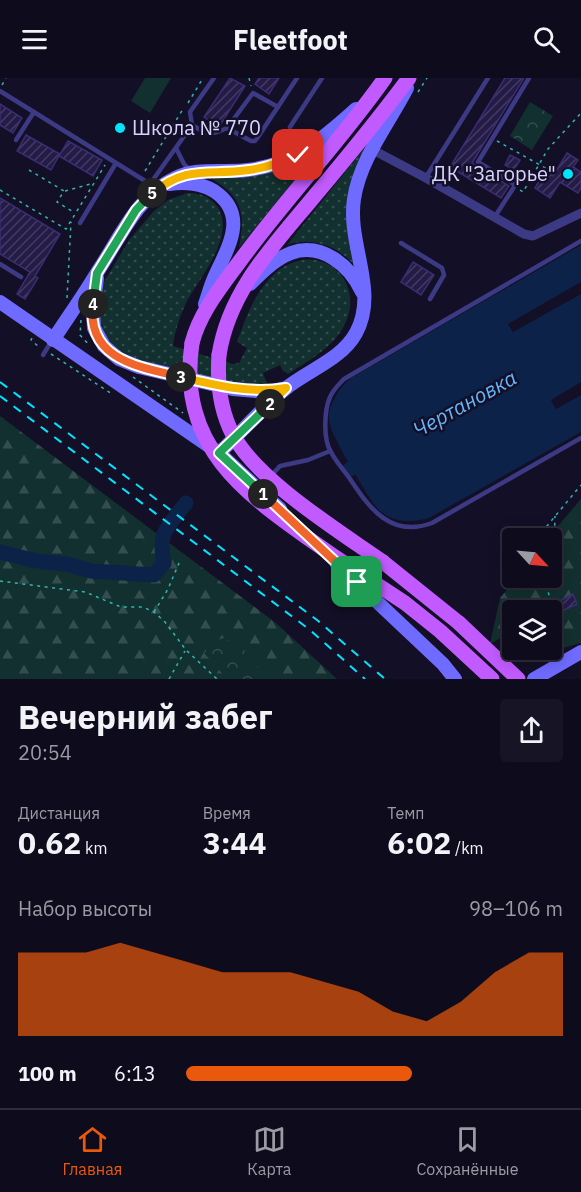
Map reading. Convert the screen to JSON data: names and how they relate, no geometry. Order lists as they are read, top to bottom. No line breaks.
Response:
{"water":["Чертановка"],"places":["Школа № 770","ДК \"Загорье\""],"north":"bottom right","page":{"header":"Fleetfoot","pins":["5","4","3","2","1"],"heading":["Вечерний забег","20:54"],"stats":[["Дистанция","0.62 km"],["Время","3:44"],["Темп","6:02 /km"]],"chart":["Набор высоты","98–106 m"],"list":[{"name":"100 m","note":"6:13"}],"tabs":["Главная","Карта","Сохранённые"]}}
